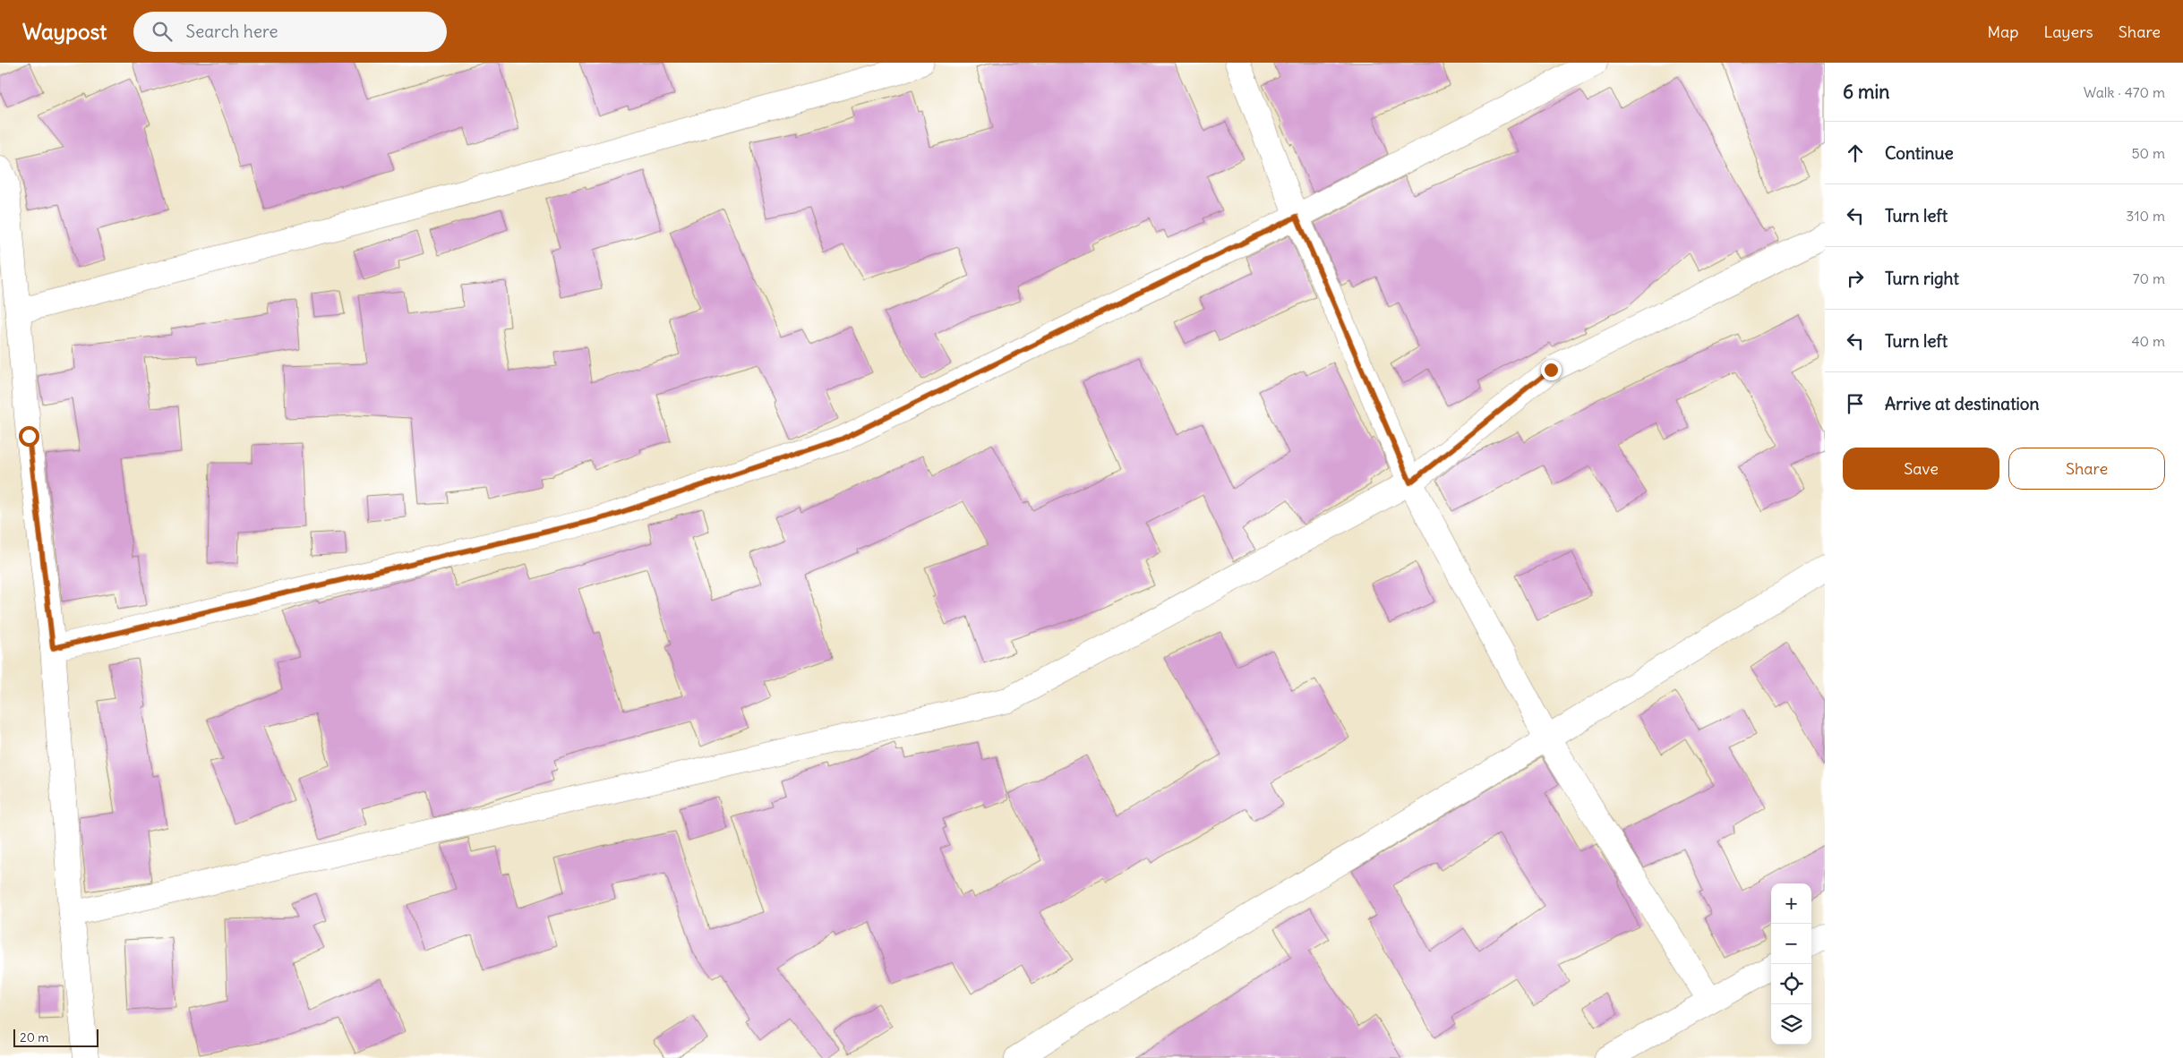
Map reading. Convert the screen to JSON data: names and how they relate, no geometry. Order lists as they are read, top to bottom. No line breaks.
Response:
{"scale_bar":"20 m","page":{"header":"Waypost","search":"Search here","nav":["Map","Layers","Share"],"heading":["6 min","Walk · 470 m"],"list":[["Continue","50 m"],["Turn left","310 m"],["Turn right","70 m"],["Turn left","40 m"],"Arrive at destination"],"buttons":["Save","Share"],"map_buttons":["+","−"],"scale":"20 m"}}
